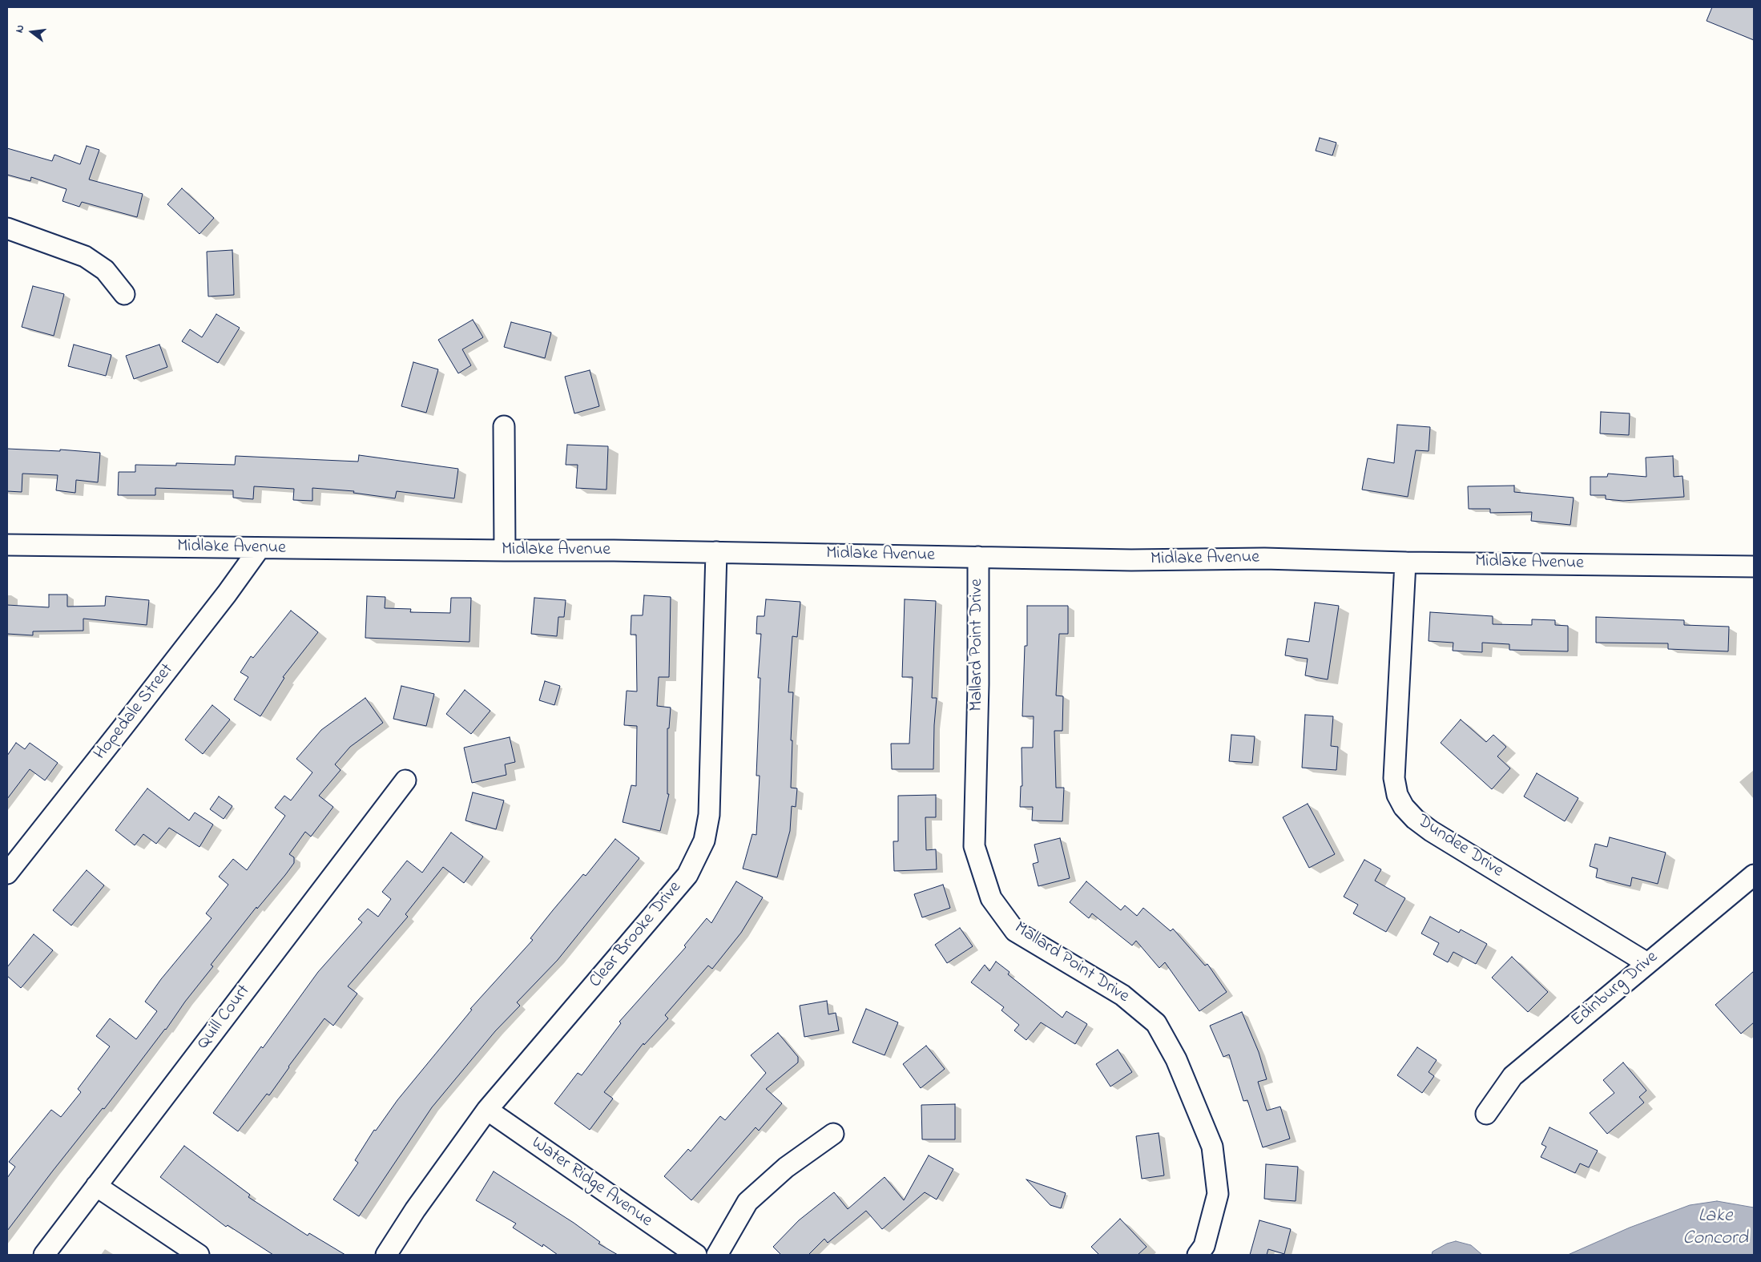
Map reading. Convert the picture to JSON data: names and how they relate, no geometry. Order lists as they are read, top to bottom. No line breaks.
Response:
{"streets":{"street":["Midlake Avenue","Mallard Point Drive","Hopedale Street","Dundee Drive","Clear Brooke Drive","Edinburg Drive","Quill Court","Water Ridge Avenue"]},"crossings":[["Midlake Avenue","Mallard Point Drive"],["Midlake Avenue","Hopedale Street"],["Midlake Avenue","Dundee Drive"],["Midlake Avenue","Clear Brooke Drive"],["Dundee Drive","Edinburg Drive"],["Clear Brooke Drive","Water Ridge Avenue"]],"water":["Lake Concord"],"north":"left"}
